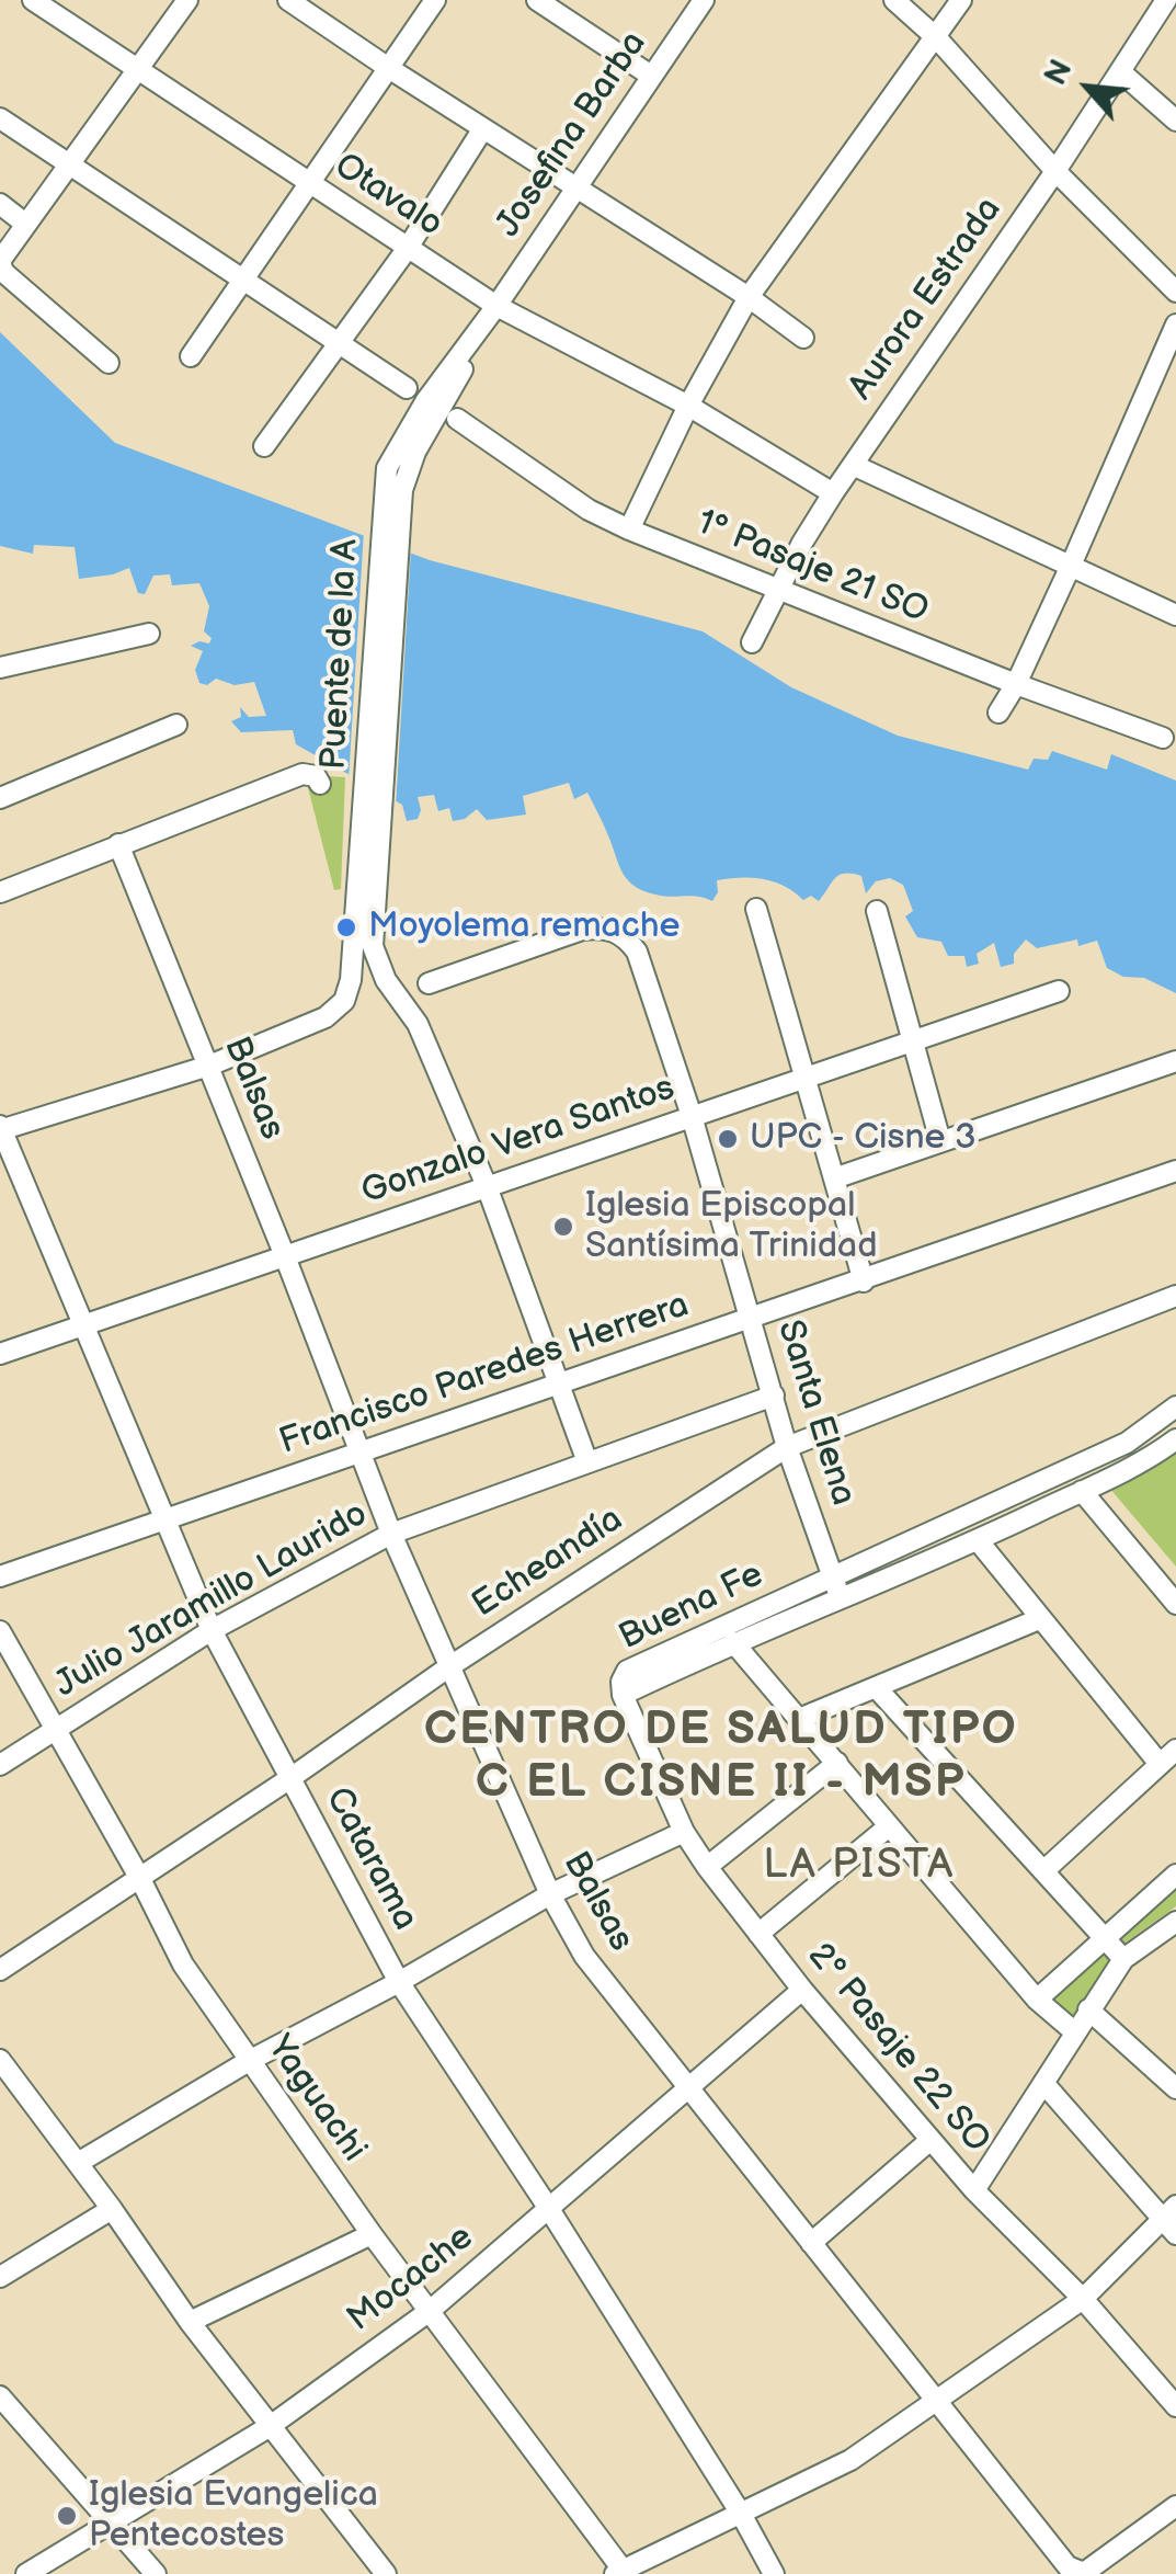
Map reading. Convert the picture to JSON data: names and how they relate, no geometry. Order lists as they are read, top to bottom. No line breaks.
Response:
{"streets":{"street":["Josefina Barba","Otavalo","Aurora Estrada","1º Pasaje 21 SO","Puente de la A","Balsas","Gonzalo Vera Santos","Francisco Paredes Herrera","Santa Elena","Echeandía","Julio Jaramillo Laurido","Buena Fe","Catarama","2º Pasaje 22 SO","Yaguachi","Mocache"]},"crossings":[["Josefina Barba","Otavalo"],["Josefina Barba","Puente de la A"],["Otavalo","Aurora Estrada"],["Aurora Estrada","1º Pasaje 21 SO"],["Balsas","Gonzalo Vera Santos"],["Balsas","Francisco Paredes Herrera"],["Balsas","Echeandía"],["Balsas","Julio Jaramillo Laurido"],["Balsas","Mocache"],["Gonzalo Vera Santos","Santa Elena"],["Gonzalo Vera Santos","Catarama"],["Francisco Paredes Herrera","Santa Elena"],["Francisco Paredes Herrera","Catarama"],["Santa Elena","Echeandía"],["Santa Elena","Julio Jaramillo Laurido"],["Santa Elena","Buena Fe"],["Echeandía","Catarama"],["Echeandía","Yaguachi"],["Julio Jaramillo Laurido","Catarama"],["Julio Jaramillo Laurido","Yaguachi"],["Buena Fe","2º Pasaje 22 SO"],["Catarama","Mocache"],["2º Pasaje 22 SO","Mocache"],["Yaguachi","Mocache"]],"districts":["CENTRO DE SALUD TIPO C EL CISNE II - MSP","LA PISTA"],"places":["Moyolema remache","UPC - Cisne 3","Iglesia Episcopal Santísima Trinidad","Iglesia Evangelica Pentecostes"],"north":"top left"}
